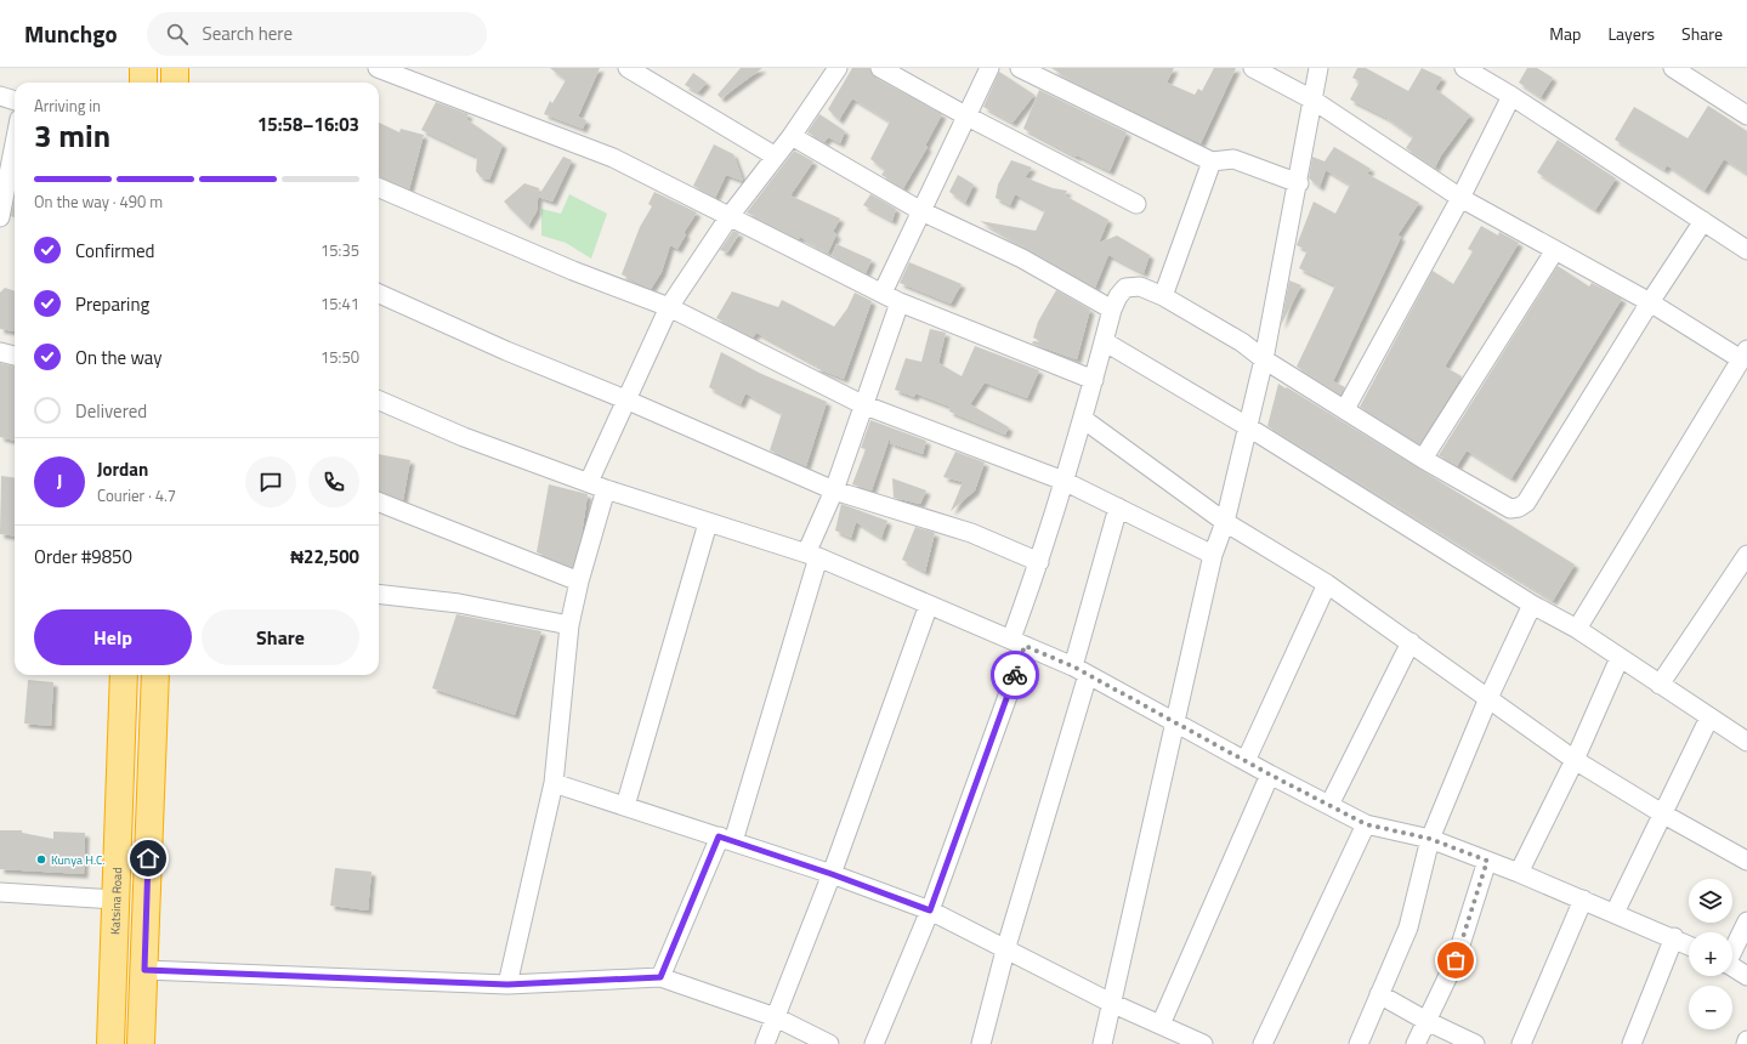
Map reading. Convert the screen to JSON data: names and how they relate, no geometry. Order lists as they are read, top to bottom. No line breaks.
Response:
{"streets":{"highway":["Katsina Road"]},"places":["Kunya H.C."],"page":{"header":"Munchgo","search":"Search here","nav":["Map","Layers","Share"],"heading":["3 min","Arriving in","15:58–16:03"],"panel":["Jordan","Courier · 4.7","Order #9850","₦22,500"],"bar":"On the way · 490 m","list":[["Confirmed","15:35"],["Preparing","15:41"],["On the way","15:50"],"Delivered"],"round":"J","buttons":["Help","Share"],"map_buttons":["+","−"]}}
